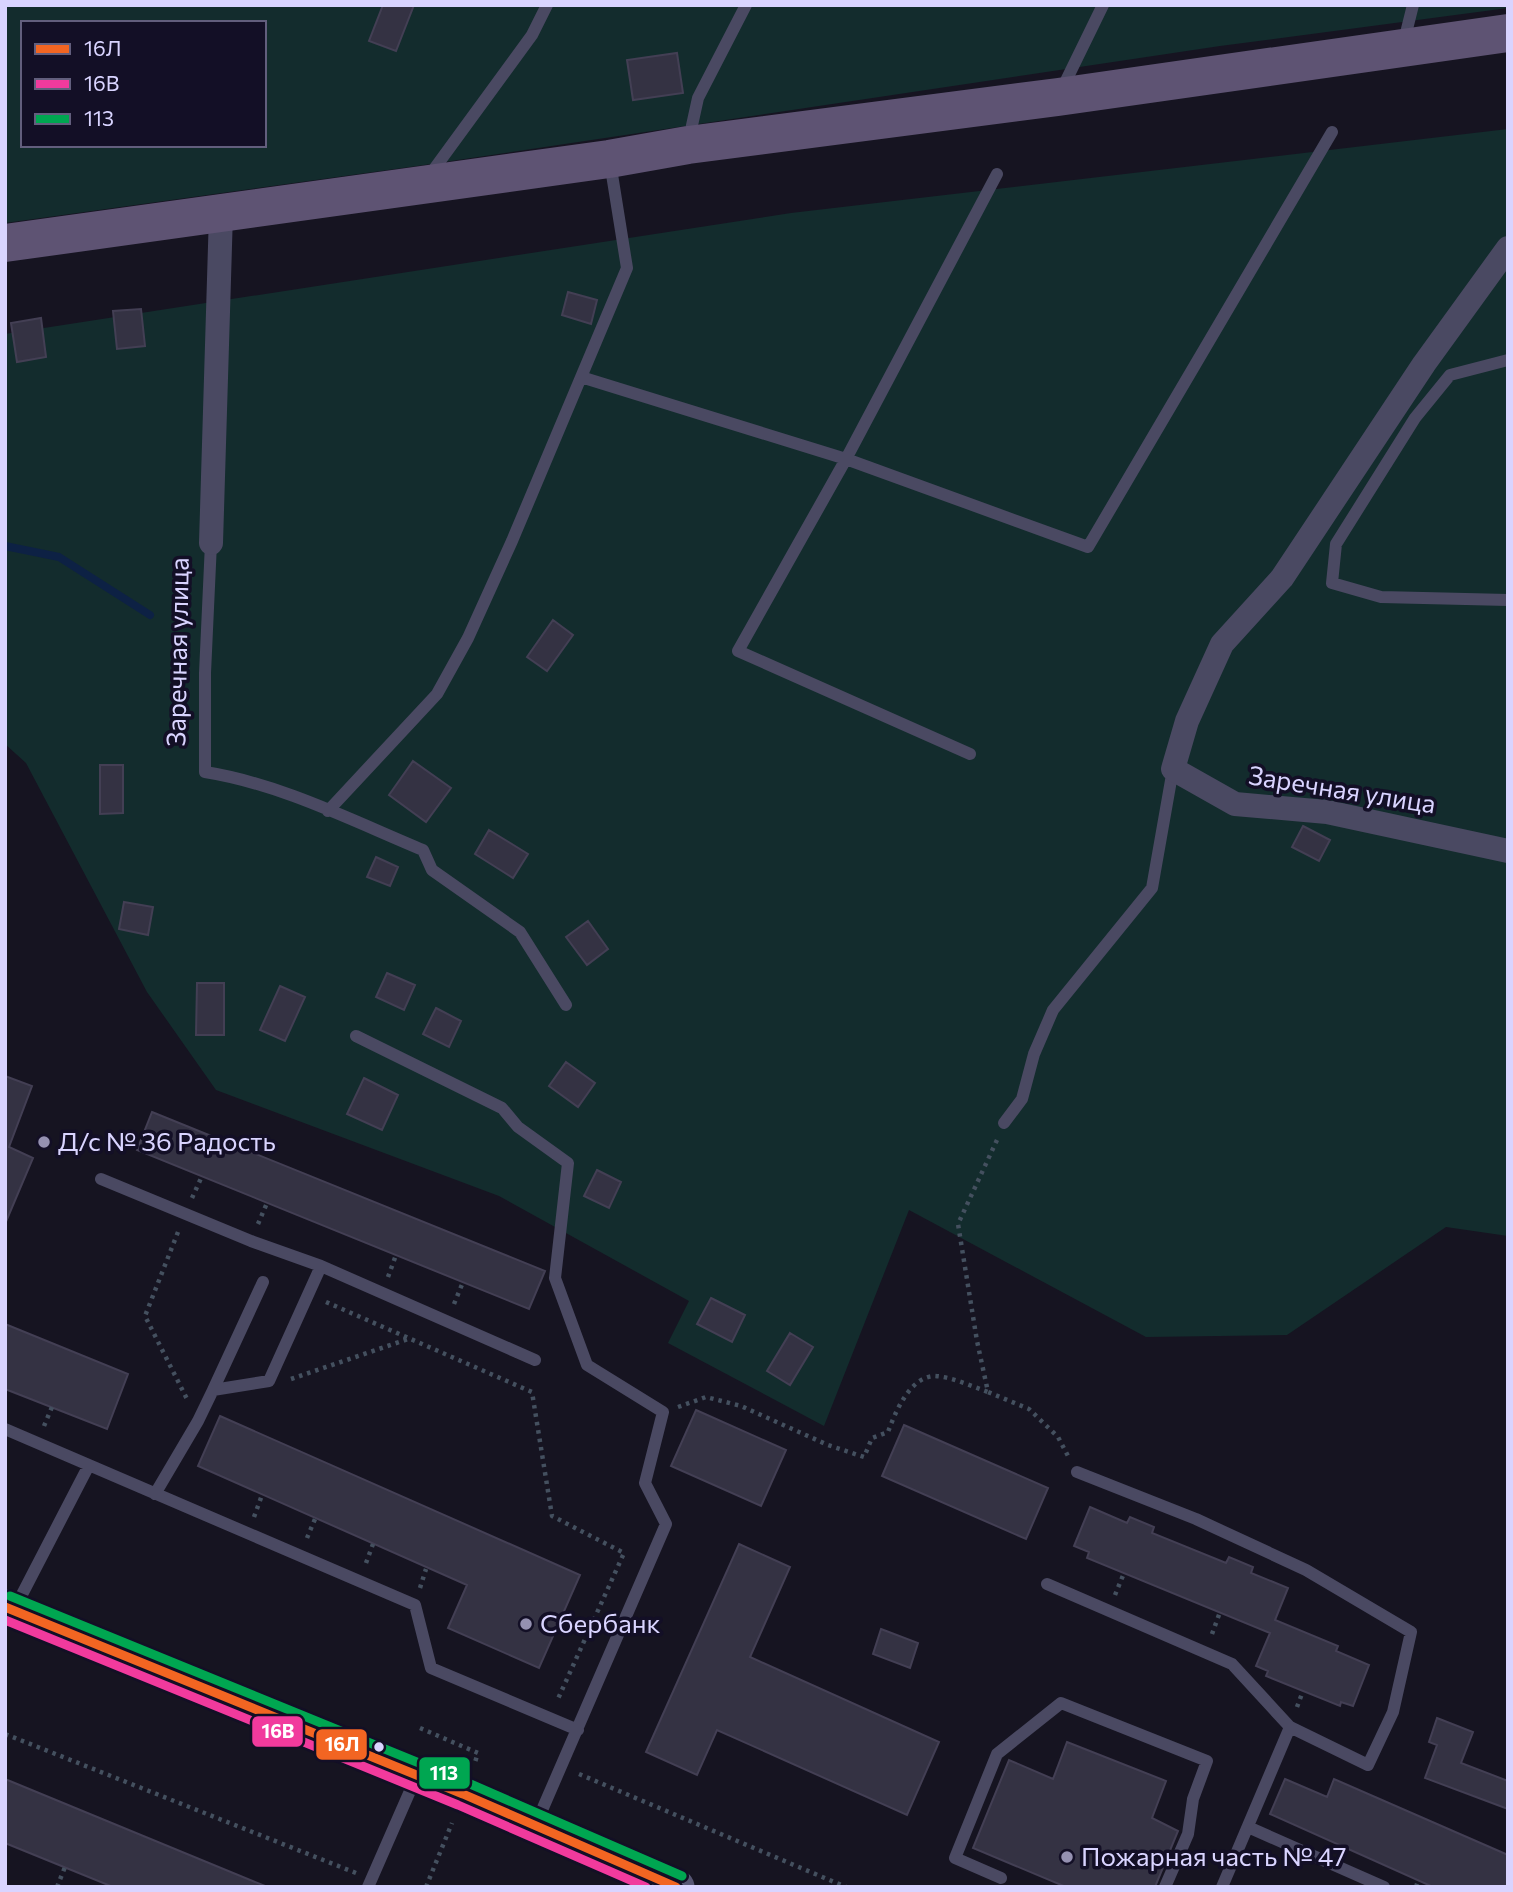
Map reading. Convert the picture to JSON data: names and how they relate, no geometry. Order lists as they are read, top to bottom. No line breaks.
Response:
{"streets":{"street":["Заречная улица"]},"places":["Д/с № 36 Радость","Сбербанк","Пожарная часть № 47"],"lines":["transit line 113","transit line 16Л","transit line 16В"],"legend":["16Л","16В","113"]}
